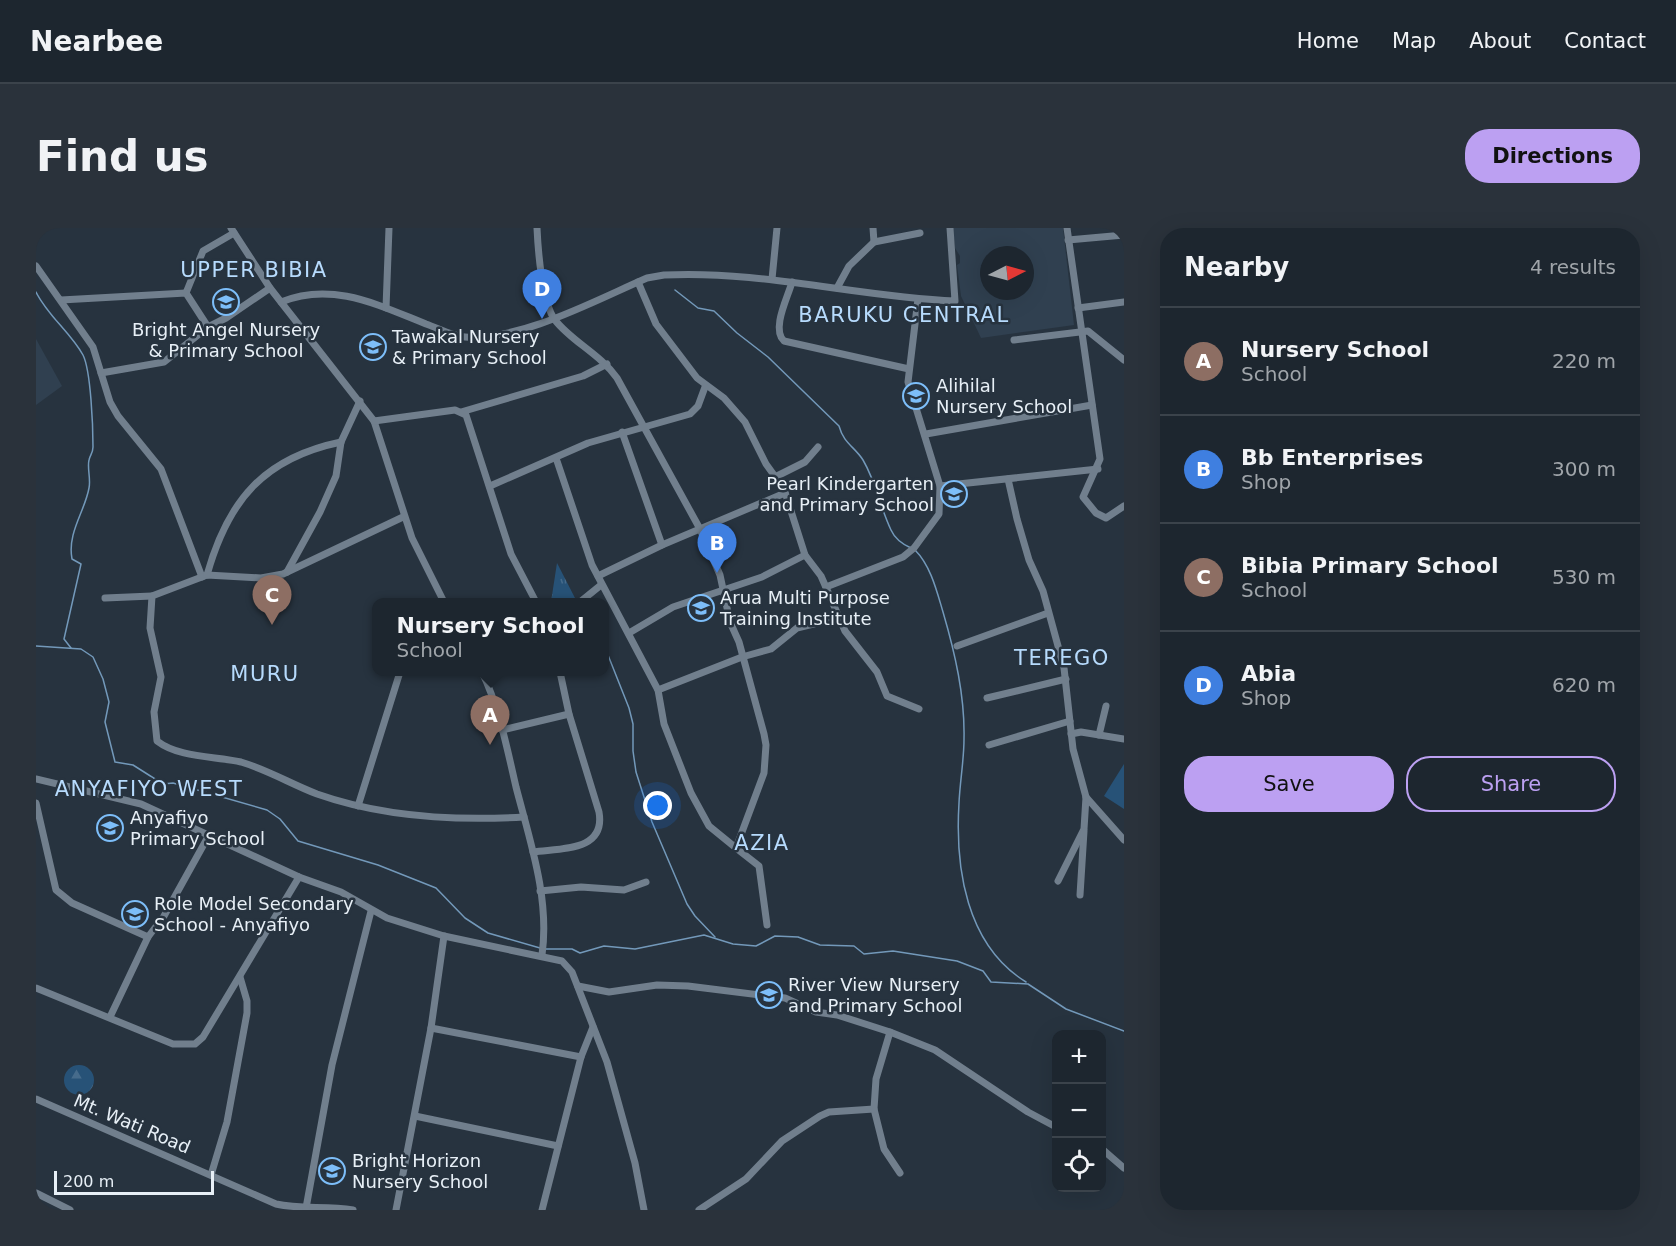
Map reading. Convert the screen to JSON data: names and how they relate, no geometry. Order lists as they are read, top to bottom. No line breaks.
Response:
{"streets":{"street":["Mt. Wati Road"]},"districts":["UPPER BIBIA","BARUKU CENTRAL","TEREGO","MURU","ANYAFIYO WEST","AZIA"],"places":{"school or university":["Bright Angel Nursery & Primary School","Tawakal Nursery & Primary School","Alihilal Nursery School","Pearl Kindergarten and Primary School","Arua Multi Purpose Training Institute","Anyafiyo Primary School","Role Model Secondary School - Anyafiyo","River View Nursery and Primary School","Bright Horizon Nursery School"]},"scale_bar":"200 m","north":"right","page":{"header":"Nearbee","nav":["Home","Map","About","Contact"],"buttons":["Directions",["Save","Share"]],"title":"Find us","heading":["Nearby","4 results"],"pins":["D","B","C","A"],"list":[{"mark":"A","name":"Nursery School","note":"School","value":"220 m"},{"mark":"B","name":"Bb Enterprises","note":"Shop","value":"300 m"},{"mark":"C","name":"Bibia Primary School","note":"School","value":"530 m"},{"mark":"D","name":"Abia","note":"Shop","value":"620 m"}],"popup":["Nursery School","School"],"map_buttons":["+","−"],"scale":"200 m"}}
